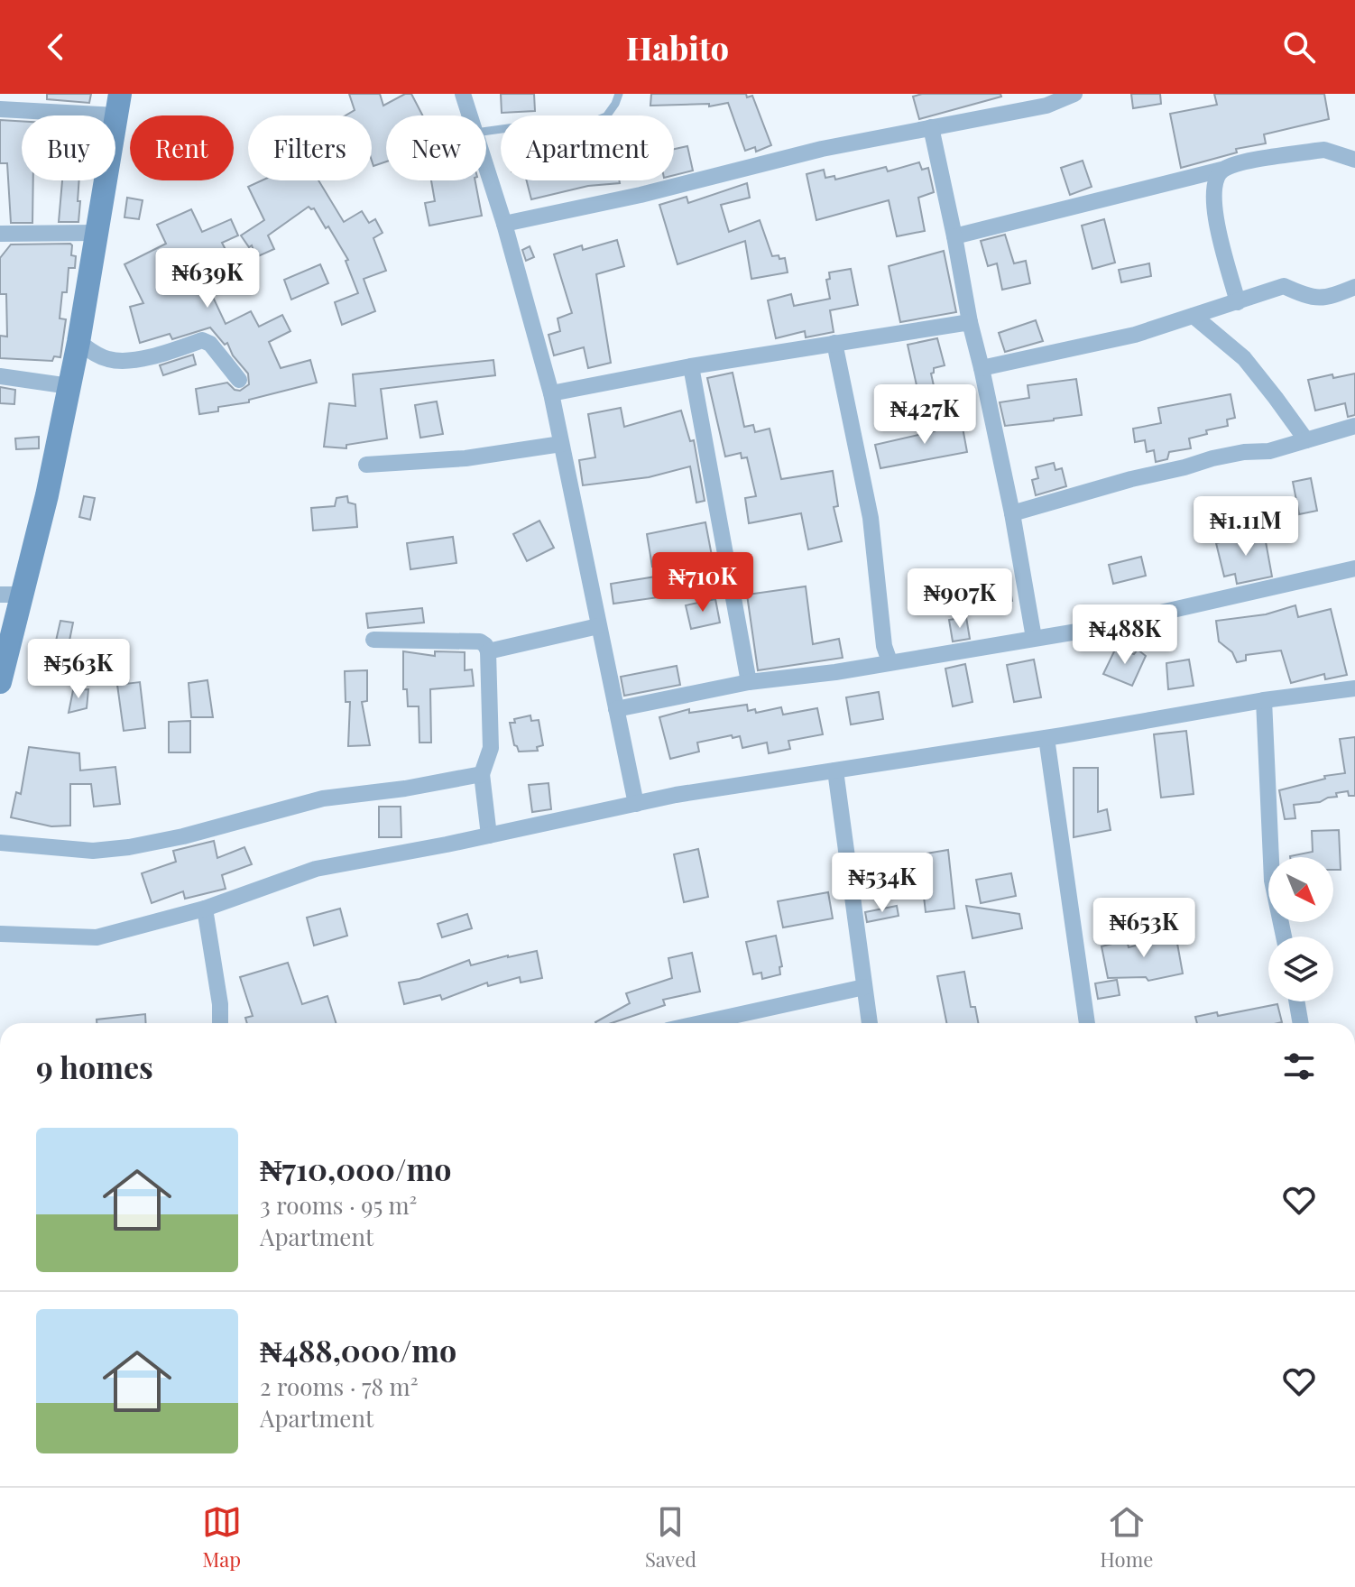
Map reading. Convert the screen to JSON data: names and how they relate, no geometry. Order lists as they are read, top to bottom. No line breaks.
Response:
{"north":"bottom right","page":{"header":"Habito","chip":["Buy","Rent","Filters","New","Apartment"],"price":["₦639K","₦427K","₦1.11M","₦710K","₦907K","₦488K","₦563K","₦534K","₦653K"],"heading":"9 homes","list":[{"name":"₦710,000/mo","note":"3 rooms · 95 m² · Apartment"},{"name":"₦488,000/mo","note":"2 rooms · 78 m² · Apartment"}],"tabs":["Map","Saved","Home"]}}
